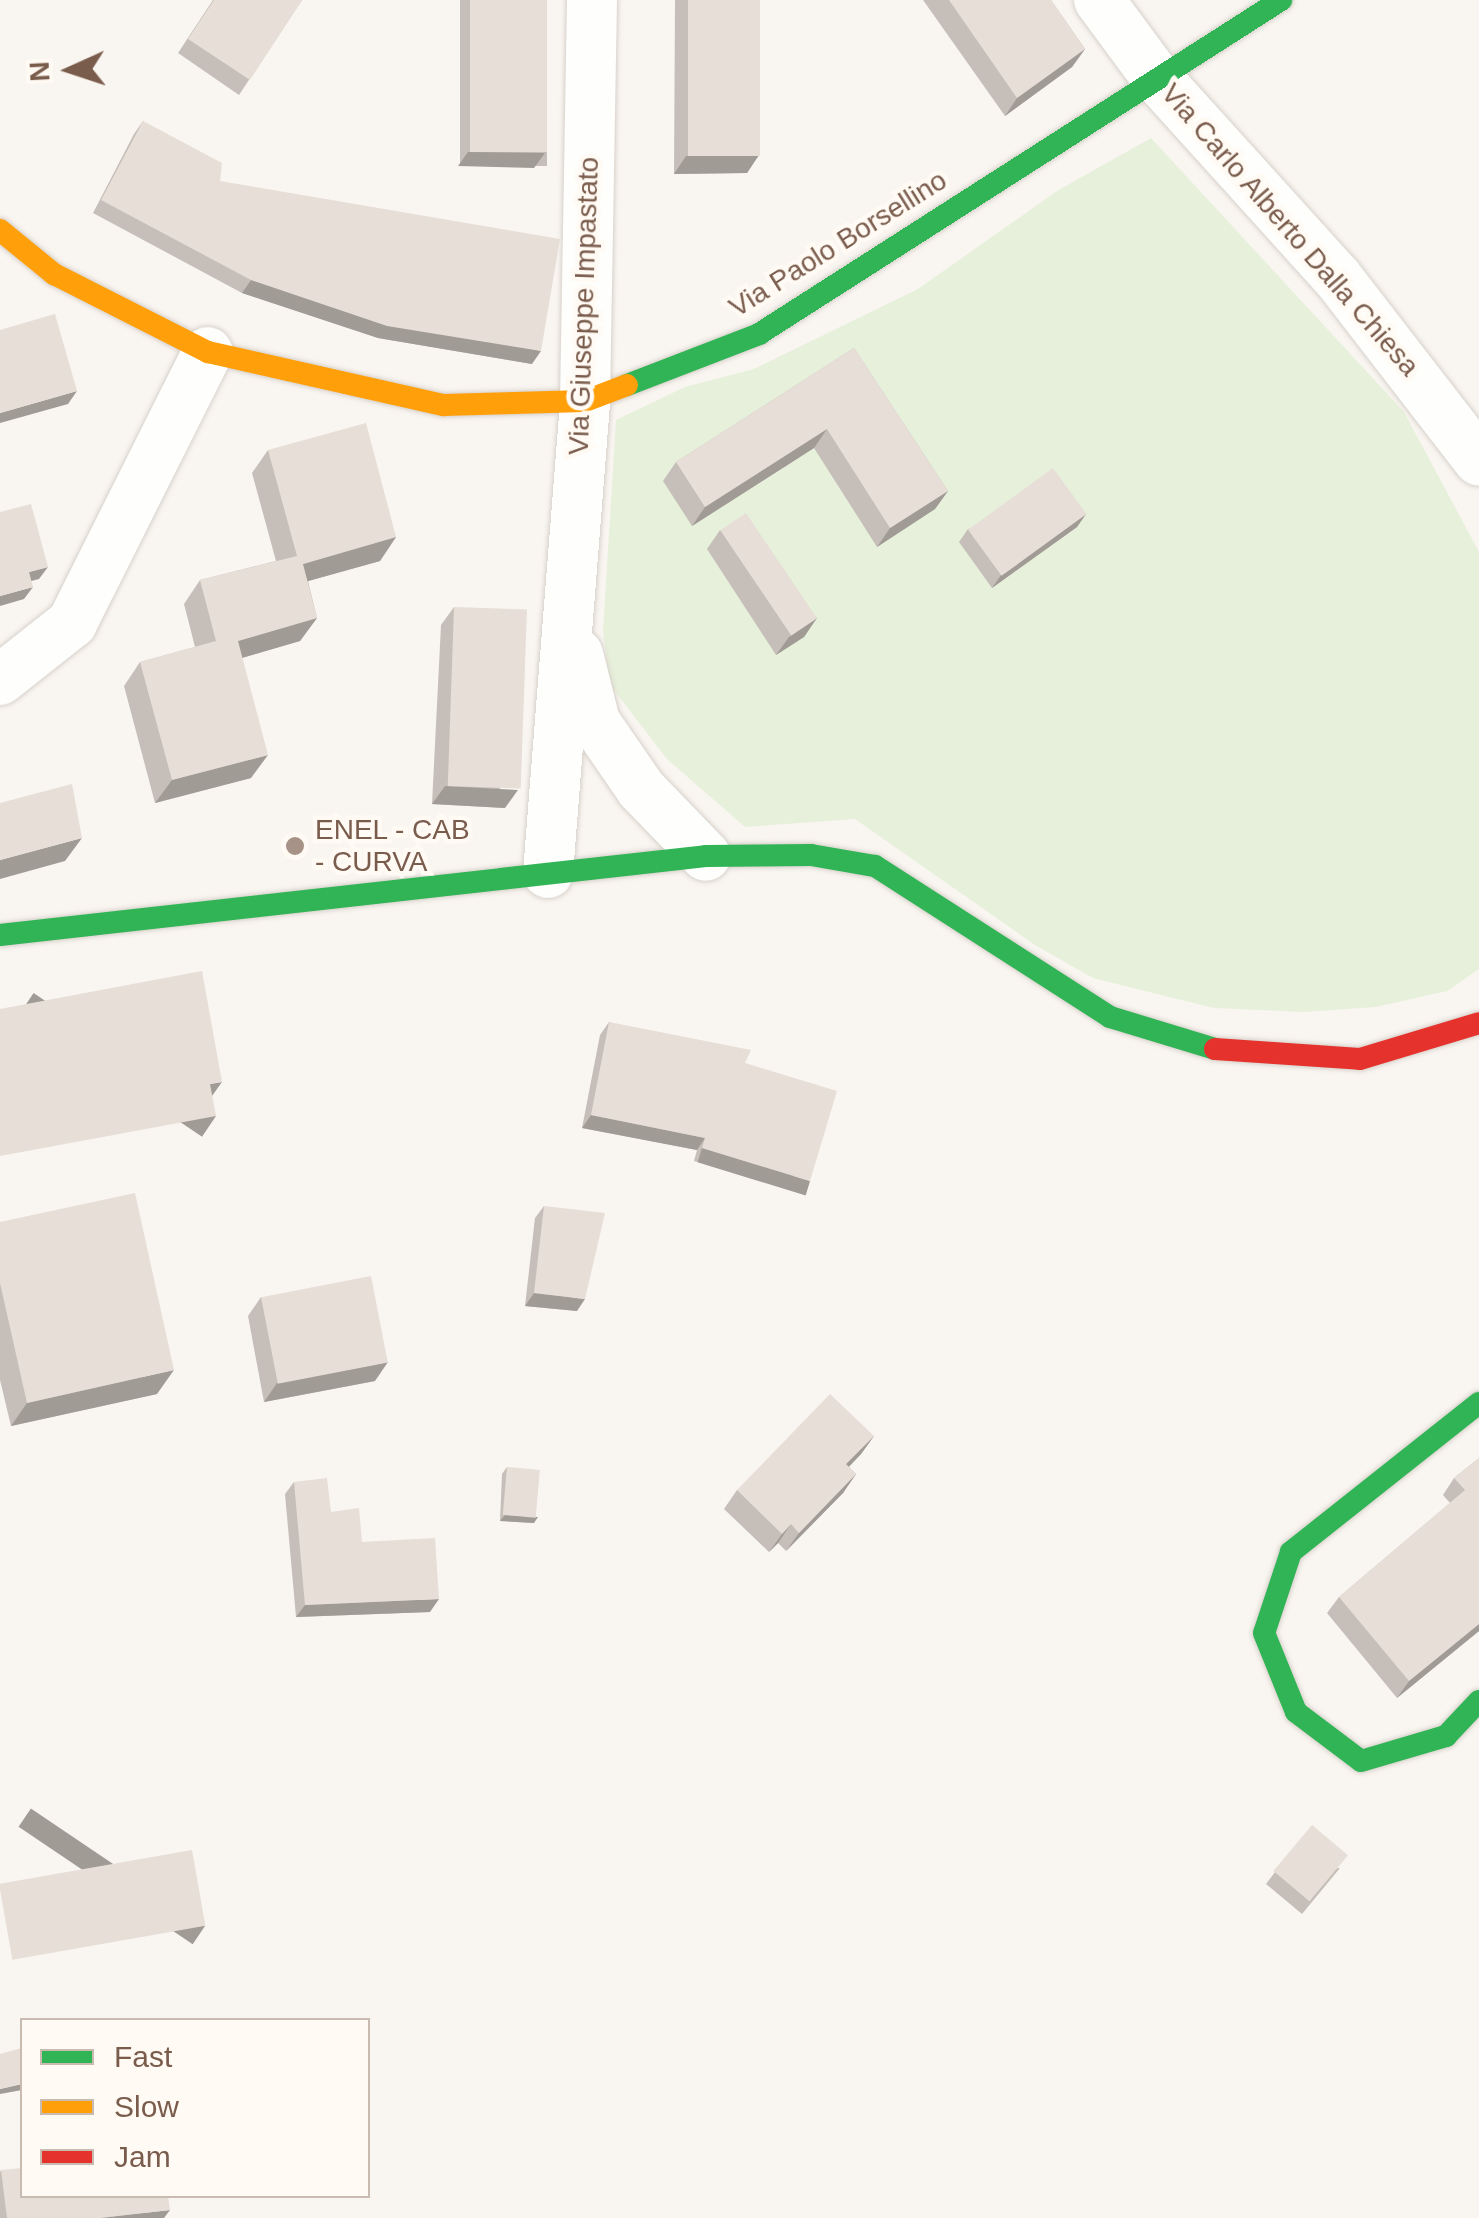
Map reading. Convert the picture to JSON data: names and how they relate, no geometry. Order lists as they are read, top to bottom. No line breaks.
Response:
{"streets":{"street":["Via Carlo Alberto Dalla Chiesa","Via Paolo Borsellino","Via Giuseppe Impastato"]},"crossings":[["Via Carlo Alberto Dalla Chiesa","Via Paolo Borsellino"],["Via Paolo Borsellino","Via Giuseppe Impastato"]],"places":["ENEL - CAB - CURVA"],"legend":["Fast","Slow","Jam"],"north":"left"}
